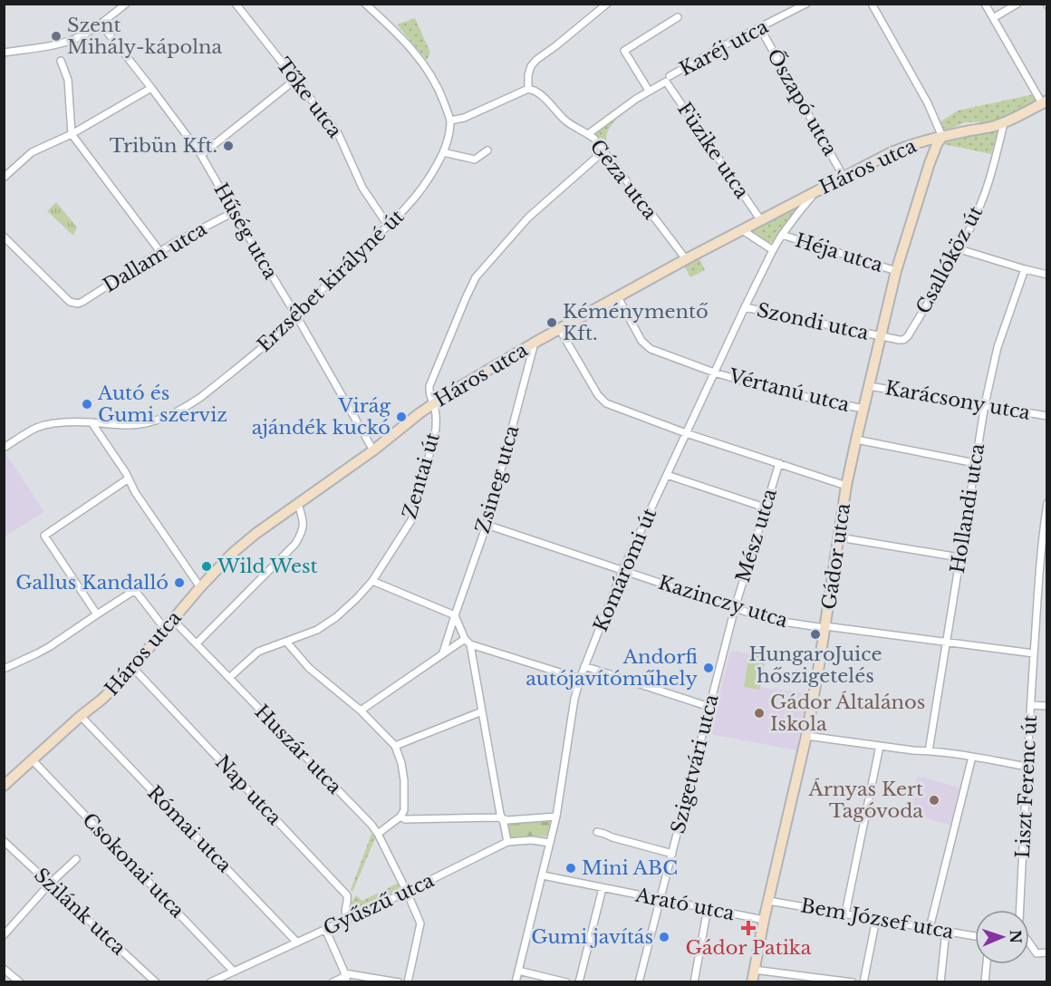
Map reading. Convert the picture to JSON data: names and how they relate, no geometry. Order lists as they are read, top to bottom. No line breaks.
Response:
{"streets":{"street":["Karéj utca","Tőke utca","Őszapó utca","Füzike utca","Háros utca","Géza utca","Hűség utca","Héja utca","Dallam utca","Csallóköz út","Erzsébet királyné út","Szondi utca","Vértanú utca","Karácsony utca","Zentai út","Zsineg utca","Hollandi utca","Mész utca","Gádor utca","Komáromi út","Kazinczy utca","Huszár utca","Szigetvári utca","Liszt Ferenc út","Nap utca","Római utca","Csokonai utca","Gyűszű utca","Arató utca","Szilánk utca","Bem József utca"]},"crossings":[["Karéj utca","Őszapó utca"],["Karéj utca","Füzike utca"],["Karéj utca","Géza utca"],["Tőke utca","Erzsébet királyné út"],["Őszapó utca","Háros utca"],["Füzike utca","Háros utca"],["Háros utca","Géza utca"],["Háros utca","Hűség utca"],["Háros utca","Csallóköz út"],["Háros utca","Vértanú utca"],["Háros utca","Zentai út"],["Háros utca","Zsineg utca"],["Háros utca","Gádor utca"],["Háros utca","Komáromi út"],["Háros utca","Huszár utca"],["Háros utca","Nap utca"],["Háros utca","Római utca"],["Háros utca","Csokonai utca"],["Géza utca","Zentai út"],["Hűség utca","Dallam utca"],["Hűség utca","Erzsébet királyné út"],["Héja utca","Gádor utca"],["Héja utca","Komáromi út"],["Csallóköz út","Szondi utca"],["Csallóköz út","Gádor utca"],["Szondi utca","Gádor utca"],["Szondi utca","Komáromi út"],["Vértanú utca","Gádor utca"],["Vértanú utca","Komáromi út"],["Karácsony utca","Hollandi utca"],["Karácsony utca","Gádor utca"],["Zentai út","Huszár utca"],["Zsineg utca","Kazinczy utca"],["Hollandi utca","Kazinczy utca"],["Mész utca","Kazinczy utca"],["Mész utca","Szigetvári utca"],["Gádor utca","Kazinczy utca"],["Gádor utca","Arató utca"],["Gádor utca","Bem József utca"],["Komáromi út","Kazinczy utca"],["Komáromi út","Gyűszű utca"],["Komáromi út","Arató utca"],["Kazinczy utca","Szigetvári utca"],["Kazinczy utca","Liszt Ferenc út"],["Huszár utca","Gyűszű utca"],["Szigetvári utca","Arató utca"],["Nap utca","Gyűszű utca"],["Római utca","Gyűszű utca"],["Csokonai utca","Gyűszű utca"]],"places":{"other":["Szent Mihály-kápolna","Tribün Kft.","Kéménymentő Kft.","Autó és Gumi szerviz","Virág ajándék kuckó","Wild West","Gallus Kandalló","HungaroJuice hőszigetelés","Andorfi autójavítóműhely","Gádor Általános Iskola","Árnyas Kert Tagóvoda","Mini ABC","Gumi javítás"],"health":["Gádor Patika"]},"north":"right"}
